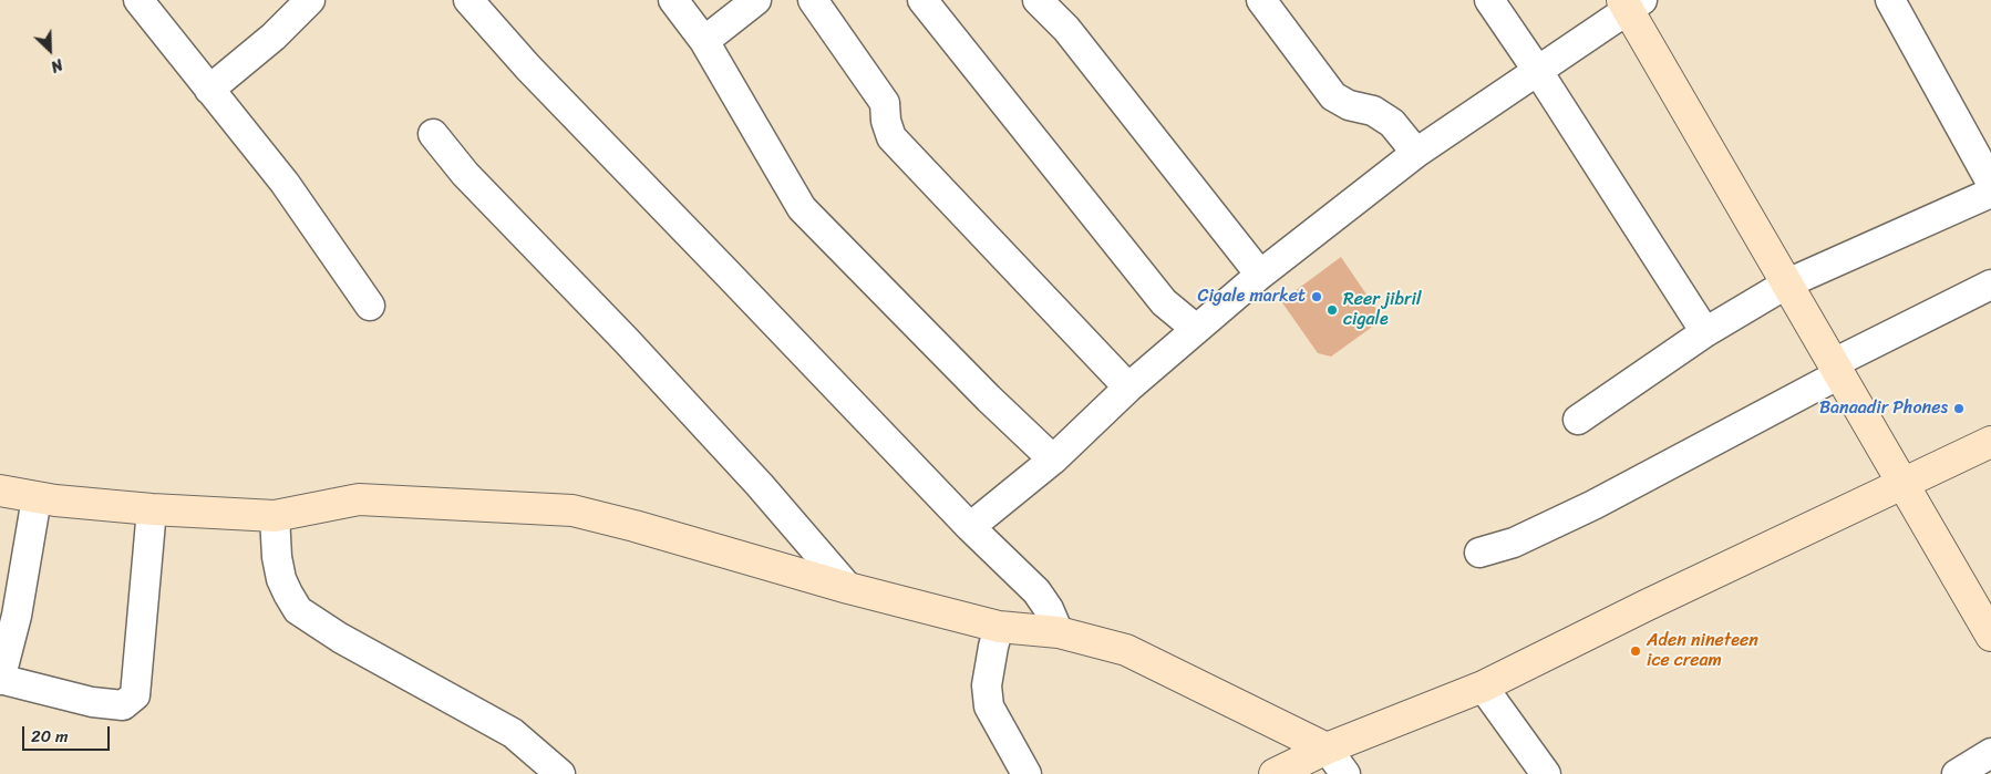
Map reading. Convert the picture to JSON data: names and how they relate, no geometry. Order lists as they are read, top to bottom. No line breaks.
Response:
{"places":["Cigale market","Reer jibril cigale","Banaadir Phones","Aden nineteen ice cream"],"scale_bar":"20 m","north":"bottom right"}
